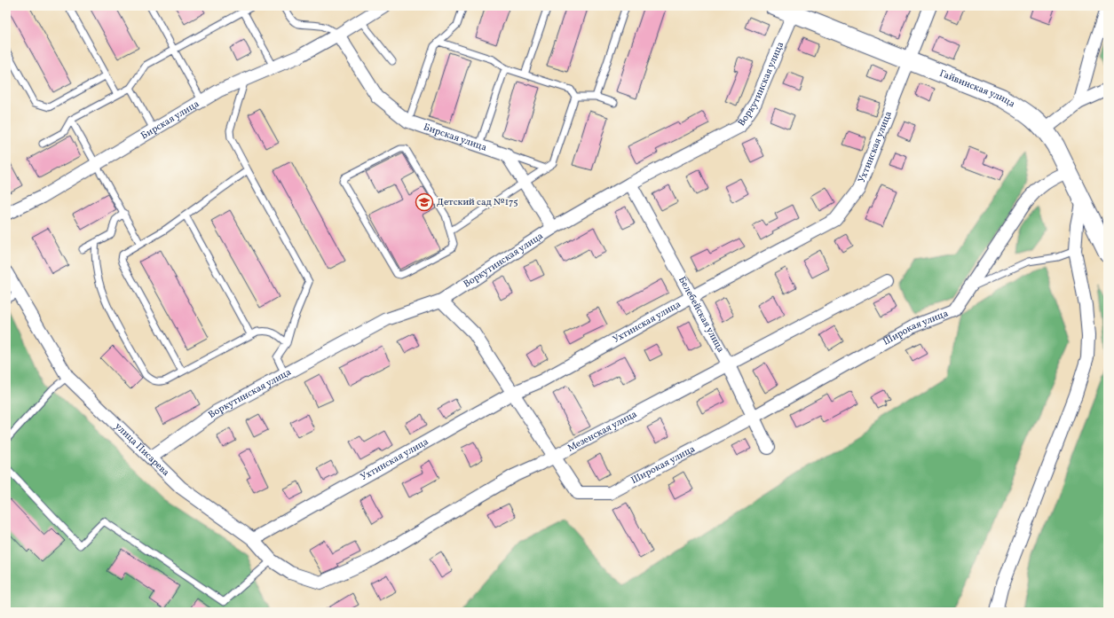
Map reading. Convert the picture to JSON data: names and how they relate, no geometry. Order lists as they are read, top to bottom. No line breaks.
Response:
{"streets":{"main road":["Гайвинская улица"],"street":["Воркутинская улица","Бирская улица","Ухтинская улица","Белебейская улица","Широкая улица","Мезенская улица","улица Писарева"]},"crossings":[["Воркутинская улица","Гайвинская улица"],["Воркутинская улица","Белебейская улица"],["Воркутинская улица","Широкая улица"],["Воркутинская улица","улица Писарева"],["Гайвинская улица","Ухтинская улица"],["Ухтинская улица","Белебейская улица"],["Ухтинская улица","Широкая улица"],["Ухтинская улица","улица Писарева"],["Белебейская улица","Широкая улица"],["Белебейская улица","Мезенская улица"],["Широкая улица","Мезенская улица"],["Мезенская улица","улица Писарева"]],"places":{"school or university":["Детский сад №175"]}}
